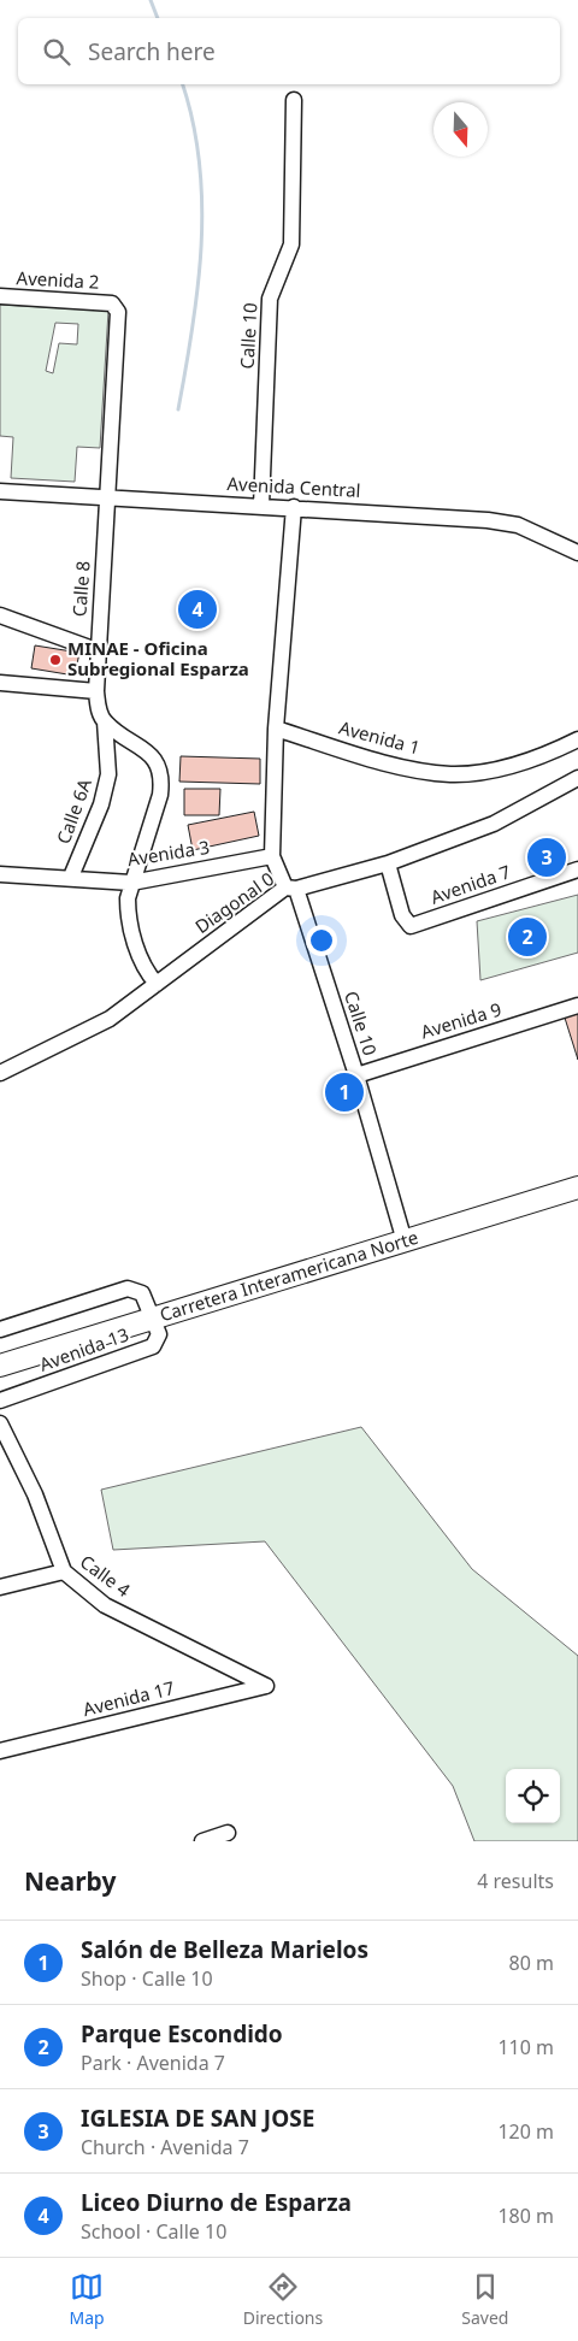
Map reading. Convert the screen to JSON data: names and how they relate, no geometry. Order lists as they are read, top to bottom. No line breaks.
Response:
{"streets":{"highway":["Carretera Interamericana Norte"],"street":["Avenida 2","Calle 10","Avenida Central","Calle 8","Avenida 1","Calle 6A","Avenida 3","Avenida 7","Diagonal 0","Avenida 9","Avenida 13","Calle 4","Avenida 17"]},"crossings":[["Avenida 2","Calle 8"],["Calle 10","Avenida Central"],["Calle 10","Avenida 1"],["Calle 10","Avenida 3"],["Calle 10","Diagonal 0"],["Calle 10","Avenida 9"],["Calle 10","Carretera Interamericana Norte"],["Avenida Central","Calle 8"],["Calle 8","Calle 6A"],["Calle 6A","Avenida 3"],["Avenida 7","Diagonal 0"],["Carretera Interamericana Norte","Avenida 13"],["Calle 4","Avenida 17"]],"places":["MINAE - Oficina Subregional Esparza"],"north":"bottom","page":{"search":"Search here","pins":["4","3","2","1"],"heading":["Nearby","4 results"],"list":[{"mark":"1","name":"Salón de Belleza Marielos","note":"Shop · Calle 10","value":"80 m"},{"mark":"2","name":"Parque Escondido","note":"Park · Avenida 7","value":"110 m"},{"mark":"3","name":"IGLESIA DE SAN JOSE","note":"Church · Avenida 7","value":"120 m"},{"mark":"4","name":"Liceo Diurno de Esparza","note":"School · Calle 10","value":"180 m"}],"nav":["Map","Directions","Saved"]}}
